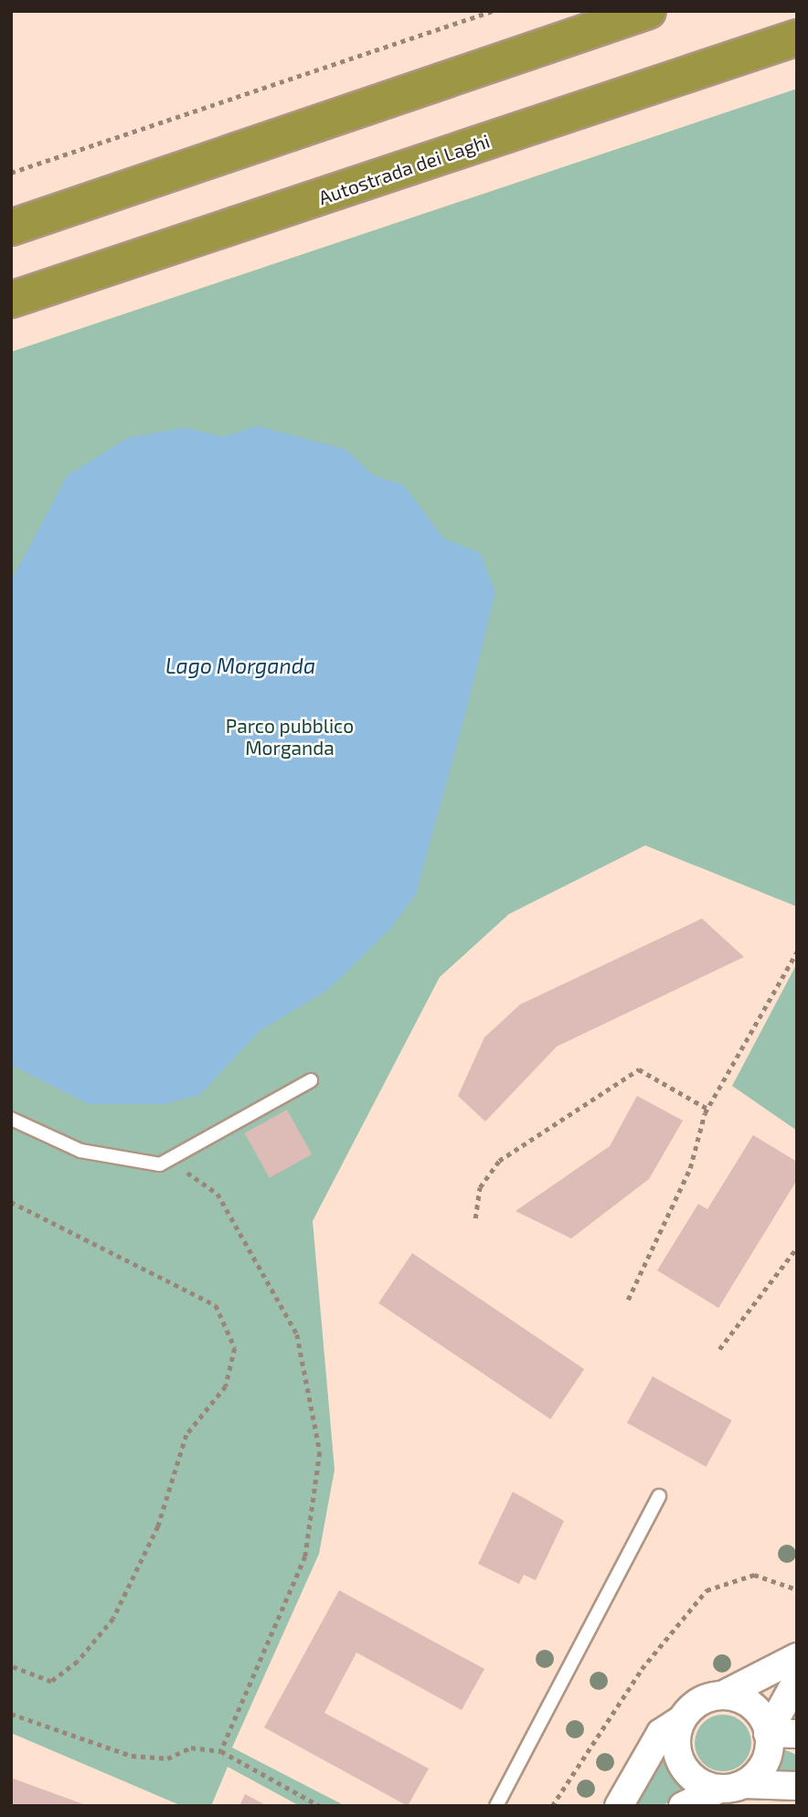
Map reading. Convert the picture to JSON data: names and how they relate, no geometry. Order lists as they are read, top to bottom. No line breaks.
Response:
{"streets":{"highway":["Autostrada dei Laghi"]},"water":["Lago Morganda"],"parks":["Parco pubblico Morganda"]}
